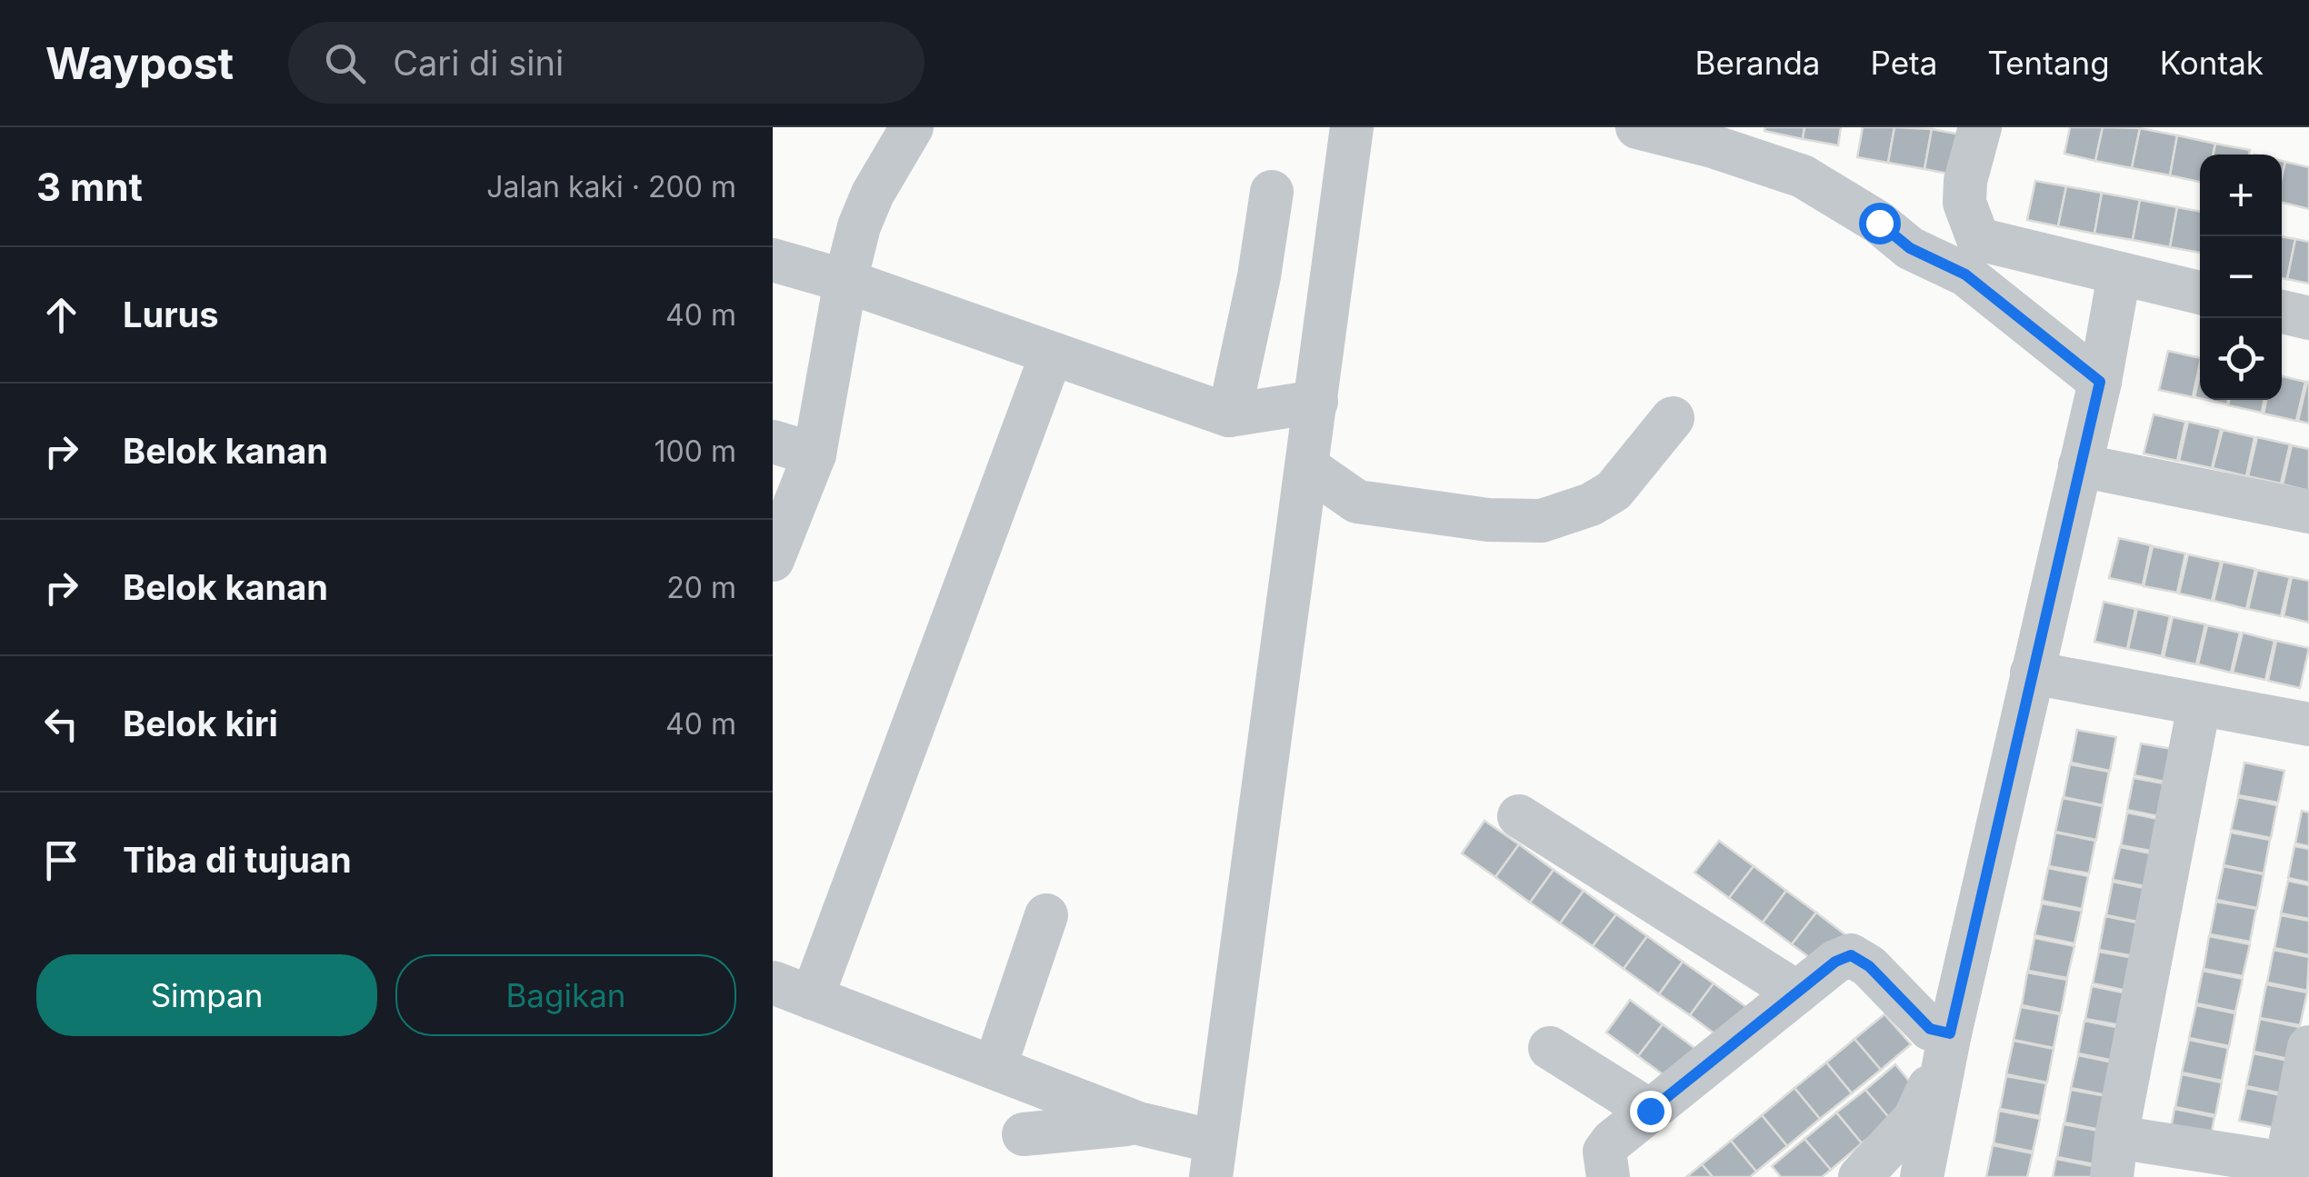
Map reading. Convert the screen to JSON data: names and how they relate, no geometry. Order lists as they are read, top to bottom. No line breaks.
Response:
{"page":{"header":"Waypost","search":"Cari di sini","nav":["Beranda","Peta","Tentang","Kontak"],"heading":["3 mnt","Jalan kaki · 200 m"],"map_buttons":["+","−"],"list":[["Lurus","40 m"],["Belok kanan","100 m"],["Belok kanan","20 m"],["Belok kiri","40 m"],"Tiba di tujuan"],"buttons":["Simpan","Bagikan"]}}
